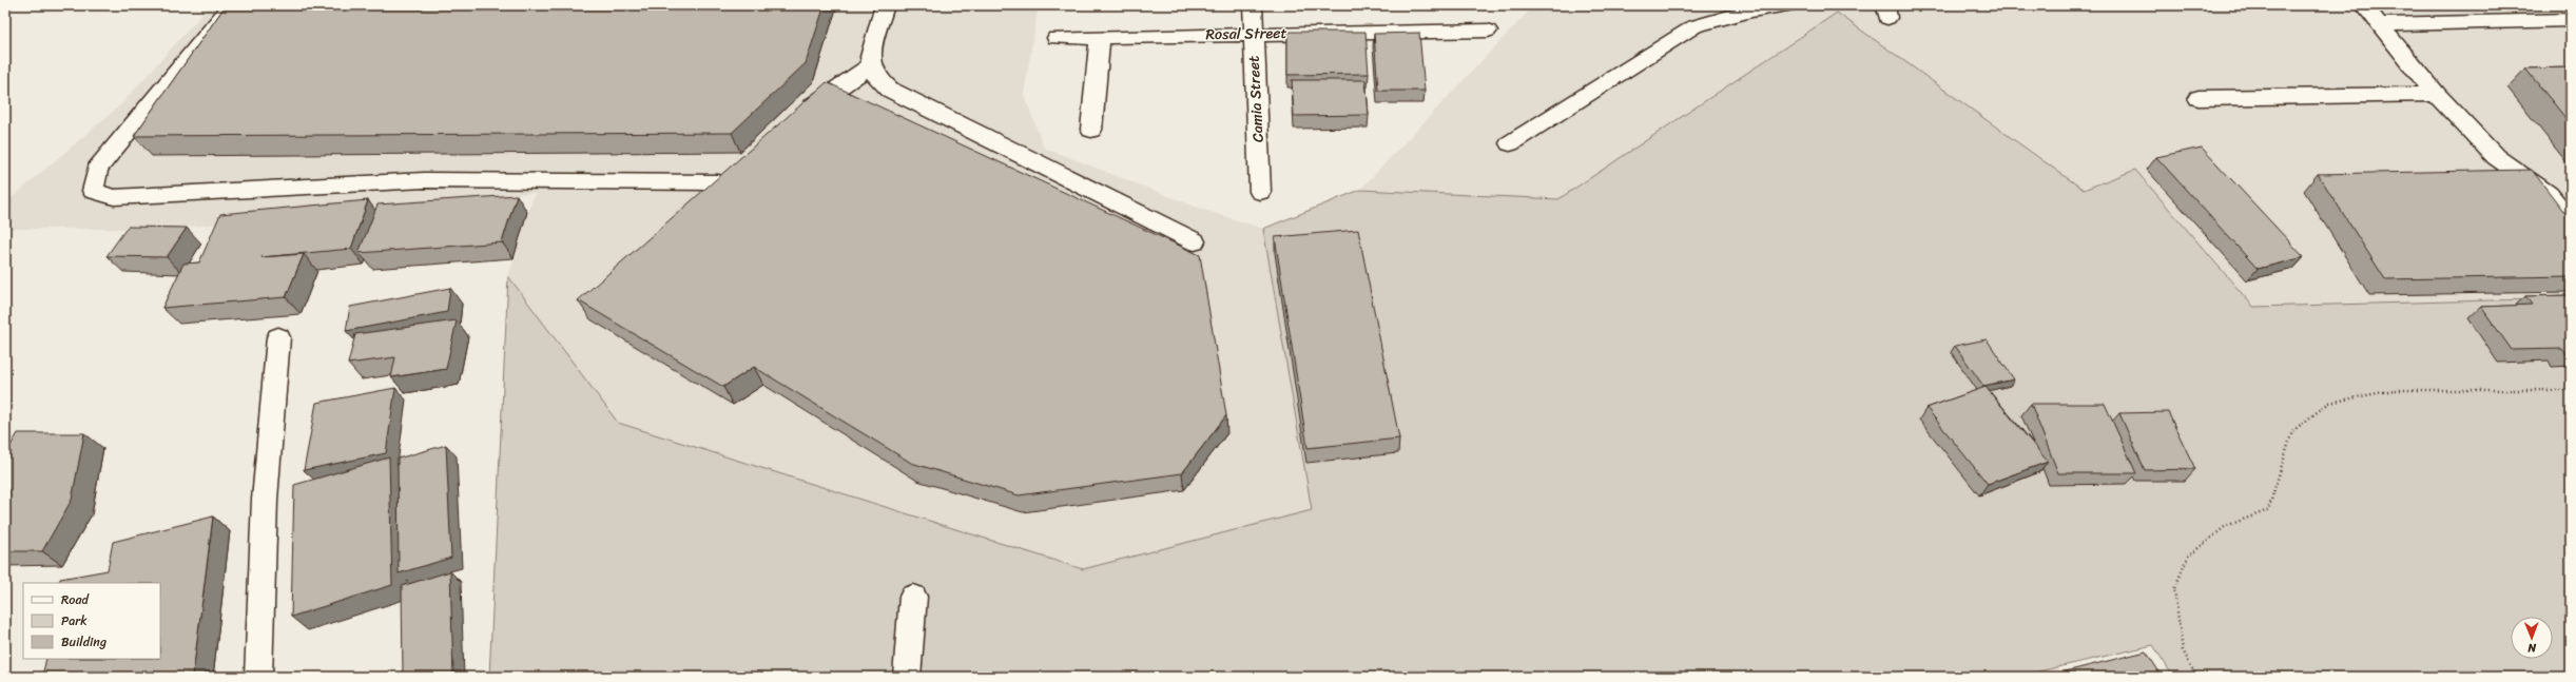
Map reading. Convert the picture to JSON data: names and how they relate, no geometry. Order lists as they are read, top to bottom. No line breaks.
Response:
{"streets":{"street":["Rosal Street","Camia Street"]},"crossings":[["Rosal Street","Camia Street"]],"legend":["Road","Park","Building"],"north":"bottom"}
